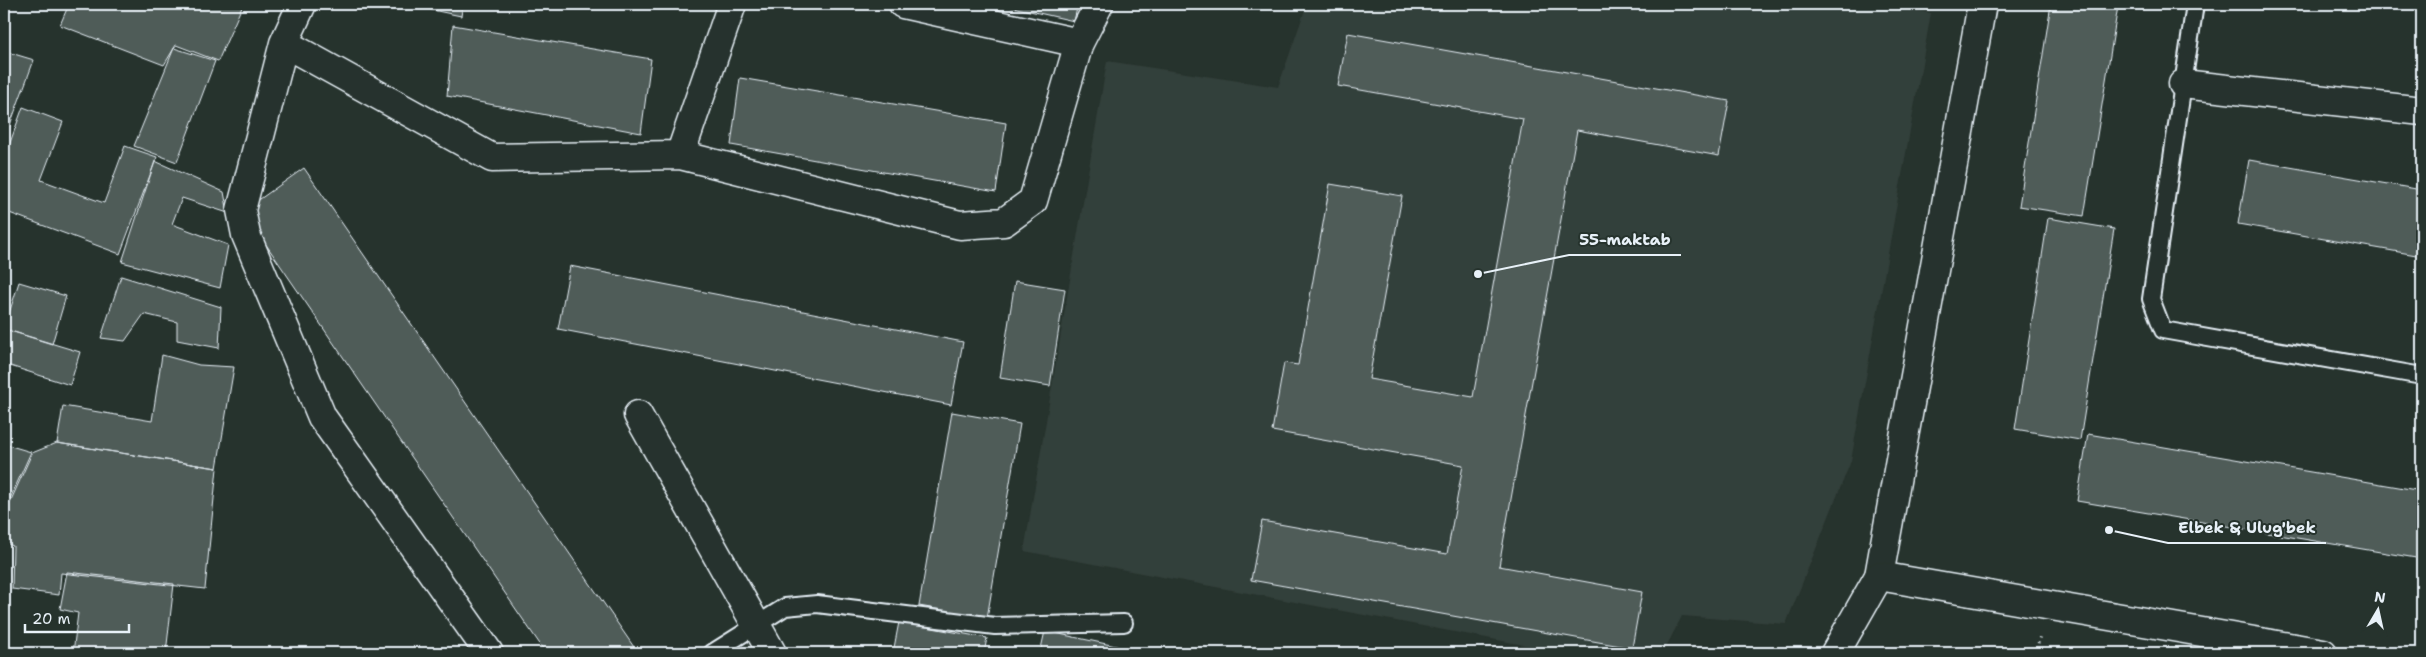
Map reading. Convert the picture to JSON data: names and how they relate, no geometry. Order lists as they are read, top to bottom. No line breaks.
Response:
{"places":["55-maktab","Elbek & Ulug'bek"],"scale_bar":"20 m","north":"top"}
